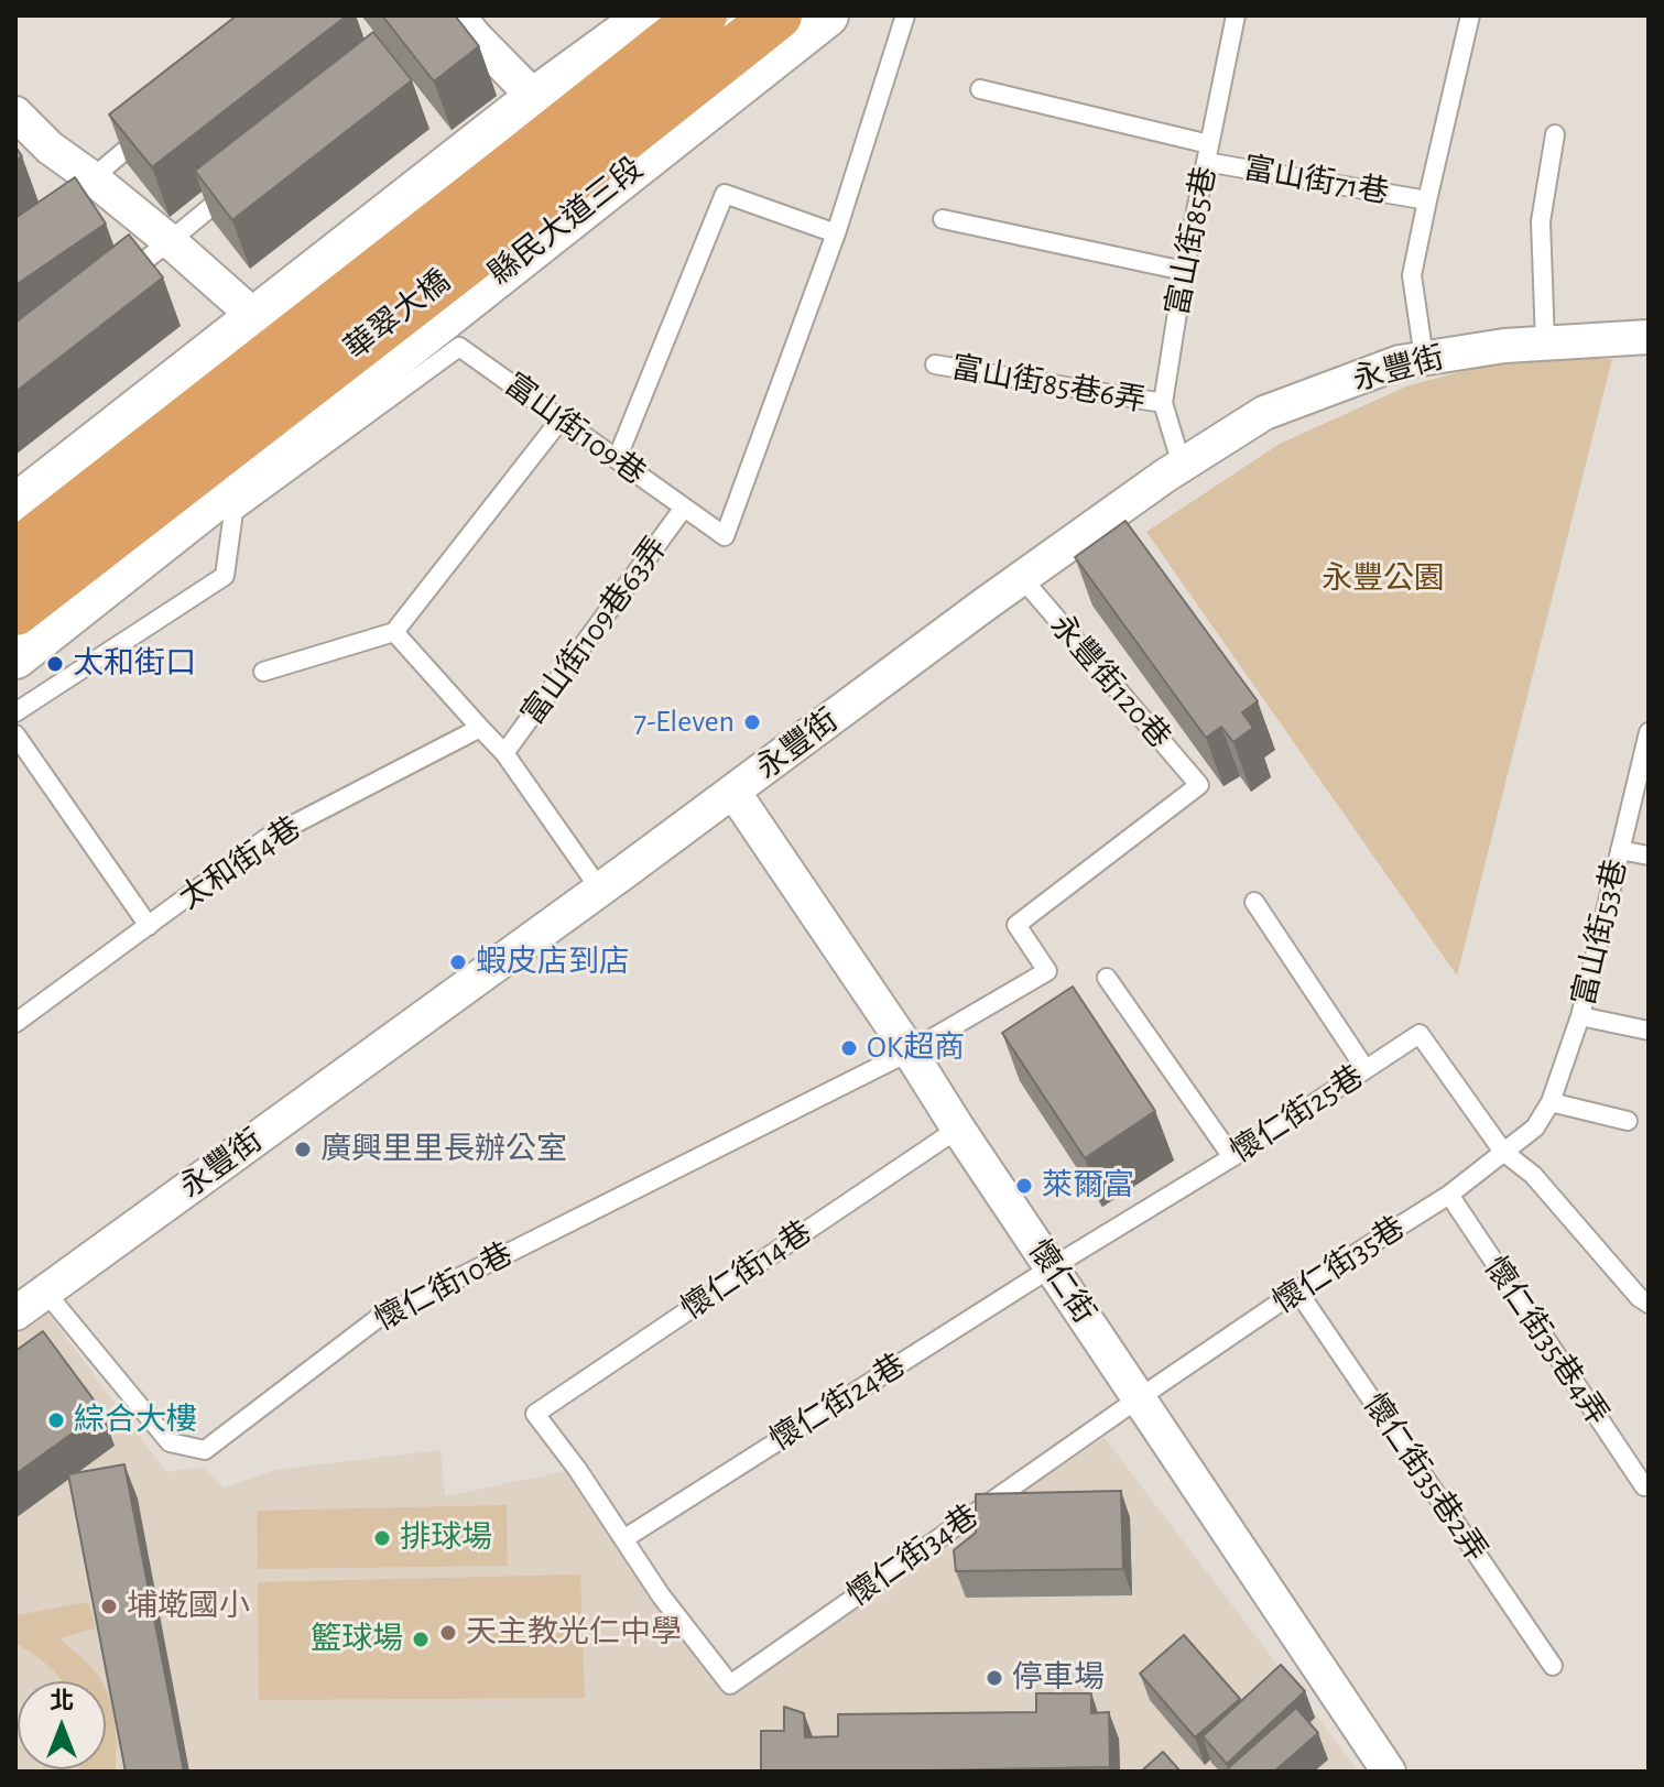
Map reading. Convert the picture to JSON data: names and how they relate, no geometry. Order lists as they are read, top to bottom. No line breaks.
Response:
{"streets":{"highway":["華翠大橋"],"street":["縣民大道三段","永豐街","懷仁街"],"lane":["富山街71巷","富山街85巷","富山街85巷6弄","富山街109巷","富山街109巷63弄","永豐街120巷","太和街4巷","富山街53巷","懷仁街25巷","懷仁街35巷","懷仁街14巷","懷仁街10巷","懷仁街35巷4弄","懷仁街24巷","懷仁街35巷2弄","懷仁街34巷"]},"crossings":[["富山街71巷","富山街85巷"],["富山街71巷","永豐街"],["富山街85巷","永豐街"],["富山街85巷","富山街85巷6弄"],["永豐街","永豐街120巷"],["永豐街","懷仁街"],["永豐街","懷仁街10巷"],["富山街109巷","富山街109巷63弄"],["永豐街120巷","懷仁街10巷"],["富山街53巷","懷仁街35巷"],["懷仁街25巷","懷仁街35巷"],["懷仁街25巷","懷仁街"],["懷仁街25巷","懷仁街24巷"],["懷仁街35巷","懷仁街"],["懷仁街35巷","懷仁街35巷4弄"],["懷仁街35巷","懷仁街35巷2弄"],["懷仁街35巷","懷仁街34巷"],["懷仁街14巷","懷仁街"],["懷仁街14巷","懷仁街24巷"],["懷仁街14巷","懷仁街34巷"],["懷仁街","懷仁街10巷"],["懷仁街","懷仁街24巷"],["懷仁街","懷仁街34巷"],["懷仁街24巷","懷仁街34巷"]],"parks":["永豐公園"],"places":["太和街口","7-Eleven","蝦皮店到店","OK超商","廣興里里長辦公室","萊爾富","綜合大樓","排球場","埔墘國小","天主教光仁中學","籃球場","停車場"],"north":"top"}
